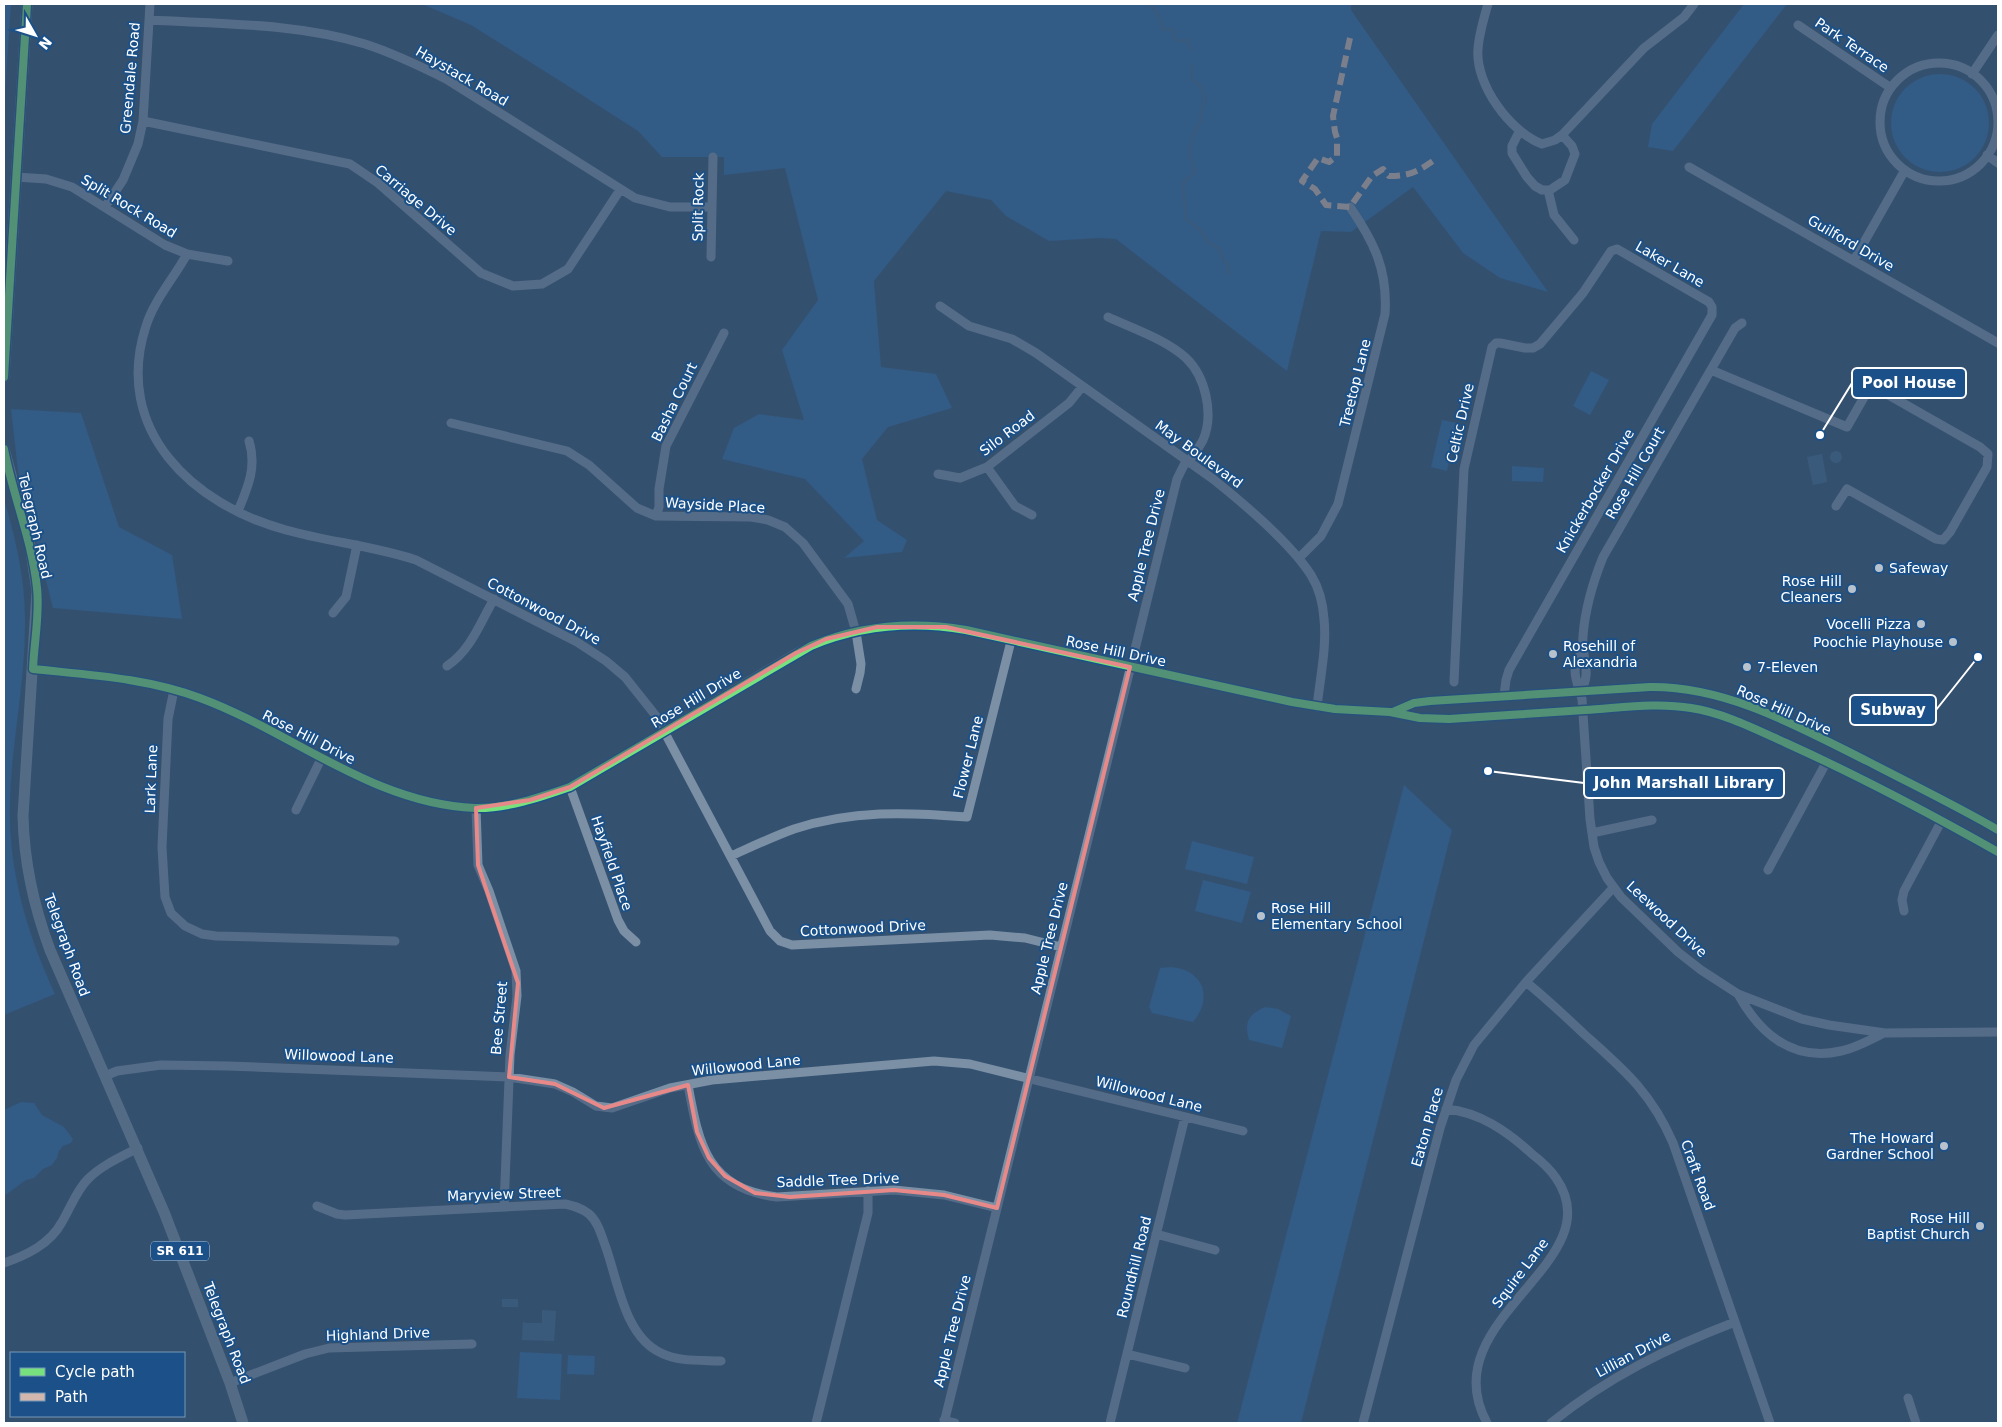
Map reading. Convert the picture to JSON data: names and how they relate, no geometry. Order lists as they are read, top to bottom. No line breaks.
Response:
{"streets":{"main road":["Telegraph Road","SR 611"],"street":["Park Terrace","Haystack Road","Greendale Road","Carriage Drive","Split Rock Road","Split Rock","Guilford Drive","Laker Lane","Treetop Lane","Basha Court","Celtic Drive","Silo Road","May Boulevard","Rose Hill Court","Knickerbocker Drive","Wayside Place","Apple Tree Drive","Cottonwood Drive","Rose Hill Drive","Flower Lane","Lark Lane","Hayfield Place","Leewood Drive","Bee Street","Willowood Lane","Eaton Place","Craft Road","Saddle Tree Drive","Maryview Street","Roundhill Road","Squire Lane","Highland Drive","Lillian Drive"]},"crossings":[["Haystack Road","Greendale Road"],["Haystack Road","Carriage Drive"],["Haystack Road","Split Rock"],["Greendale Road","Carriage Drive"],["Greendale Road","Split Rock Road"],["Split Rock Road","Cottonwood Drive"],["Laker Lane","Celtic Drive"],["Laker Lane","Knickerbocker Drive"],["Treetop Lane","May Boulevard"],["Basha Court","Wayside Place"],["Silo Road","May Boulevard"],["May Boulevard","Apple Tree Drive"],["May Boulevard","Rose Hill Drive"],["Rose Hill Court","Rose Hill Drive"],["Rose Hill Court","Leewood Drive"],["Knickerbocker Drive","Rose Hill Drive"],["Wayside Place","Rose Hill Drive"],["Telegraph Road","Rose Hill Drive"],["Telegraph Road","Willowood Lane"],["Telegraph Road","Highland Drive"],["Apple Tree Drive","Cottonwood Drive"],["Apple Tree Drive","Rose Hill Drive"],["Apple Tree Drive","Willowood Lane"],["Apple Tree Drive","Saddle Tree Drive"],["Cottonwood Drive","Rose Hill Drive"],["Cottonwood Drive","Flower Lane"],["Rose Hill Drive","Flower Lane"],["Rose Hill Drive","Lark Lane"],["Rose Hill Drive","Hayfield Place"],["Rose Hill Drive","Leewood Drive"],["Rose Hill Drive","Bee Street"],["Leewood Drive","Eaton Place"],["Bee Street","Willowood Lane"],["Bee Street","Maryview Street"],["Willowood Lane","Saddle Tree Drive"],["Willowood Lane","Roundhill Road"],["Eaton Place","Craft Road"],["Eaton Place","Squire Lane"],["Craft Road","Lillian Drive"]],"places":["Pool House","Safeway","Rose Hill Cleaners","Vocelli Pizza","Poochie Playhouse","Rosehill of Alexandria","Subway","7-Eleven","John Marshall Library","Rose Hill Elementary School","The Howard Gardner School","Rose Hill Baptist Church"],"legend":["Cycle path","Path"],"north":"bottom right"}
